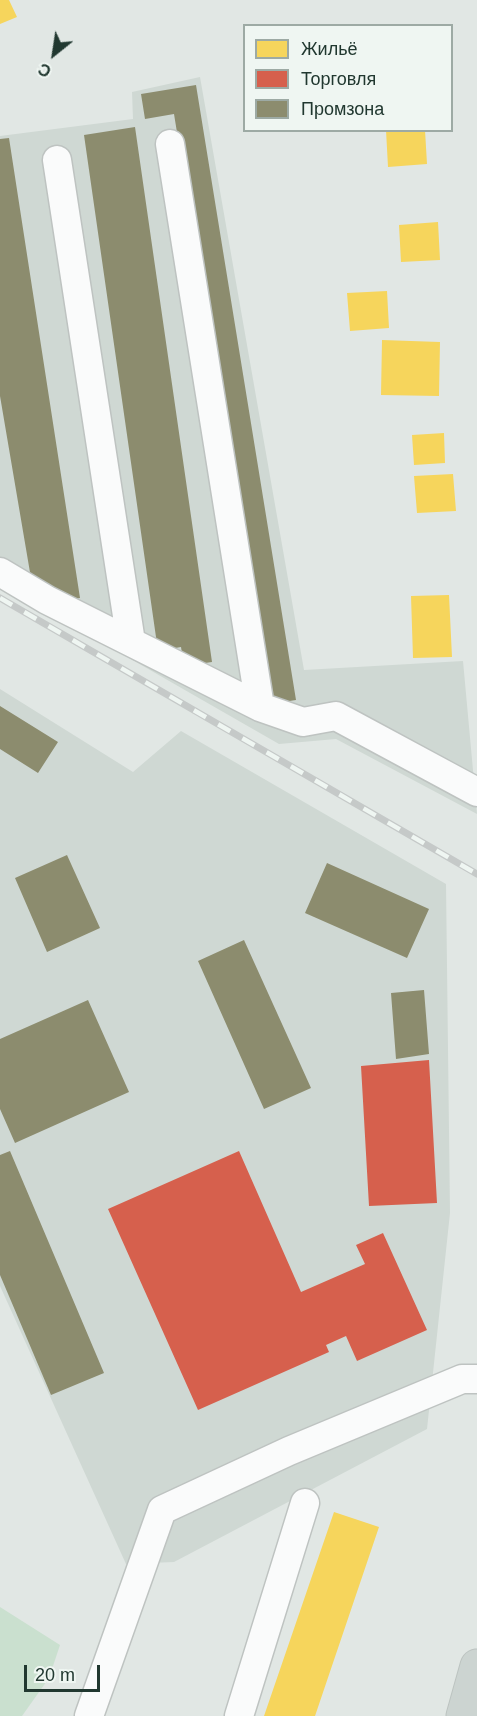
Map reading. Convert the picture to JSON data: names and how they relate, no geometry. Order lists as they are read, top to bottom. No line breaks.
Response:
{"legend":["Жильё","Торговля","Промзона"],"scale_bar":"20 m","north":"bottom left"}
